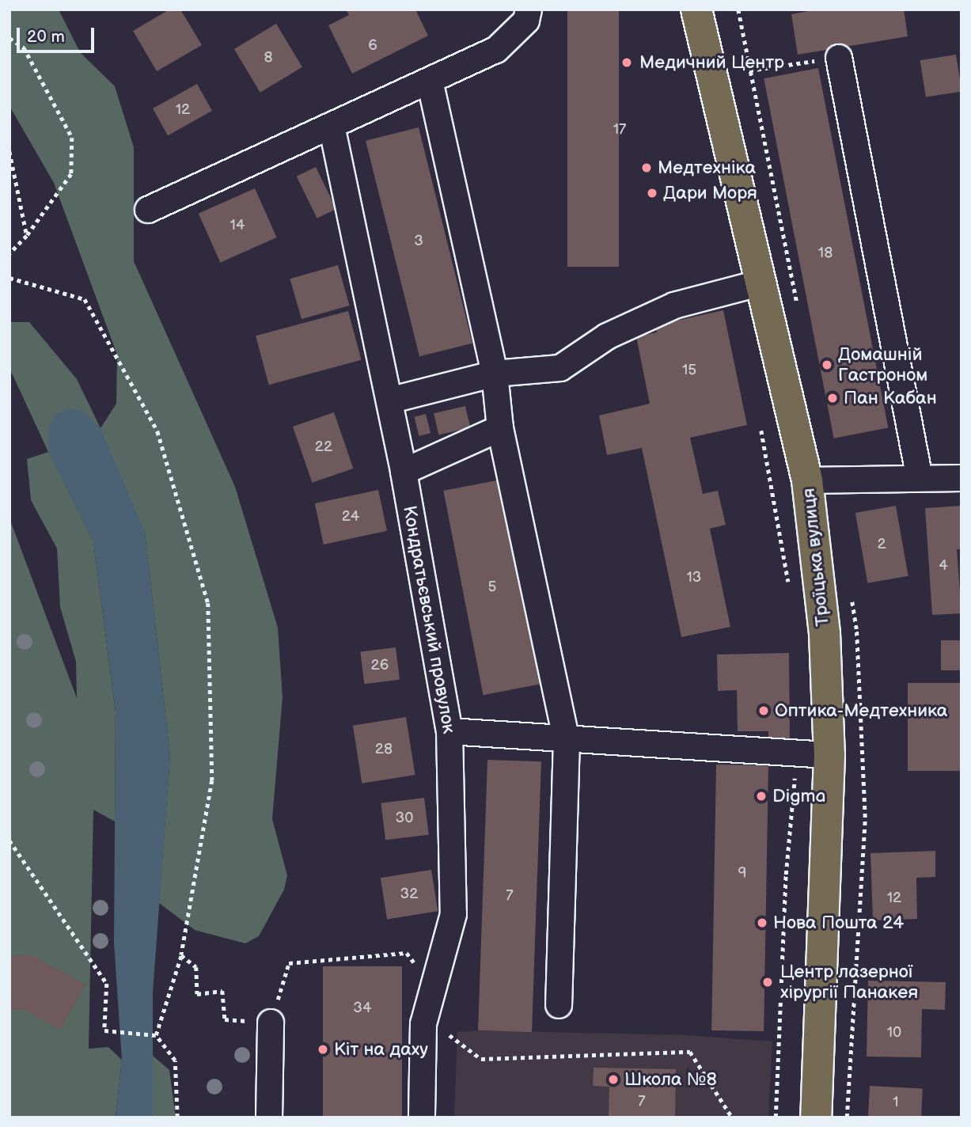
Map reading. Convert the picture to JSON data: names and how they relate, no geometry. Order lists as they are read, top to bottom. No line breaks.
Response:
{"streets":{"main road":["Троїцька вулиця"],"street":["Кондратьєвський провулок"]},"places":["Медичний Центр","Медтехніка","Дари Моря","Домашній Гастроном","Пан Кабан","Оптика-Медтехника","Digma","Нова Пошта 24","Центр лазерної хірургії Панакея","Кіт на даху","Школа №8"],"house_numbers":["6","8","12","17","14","3","18","15","22","24","2","4","13","5","26","28","30","9","32","7","12","34","10","7","1"],"scale_bar":"20 m"}
